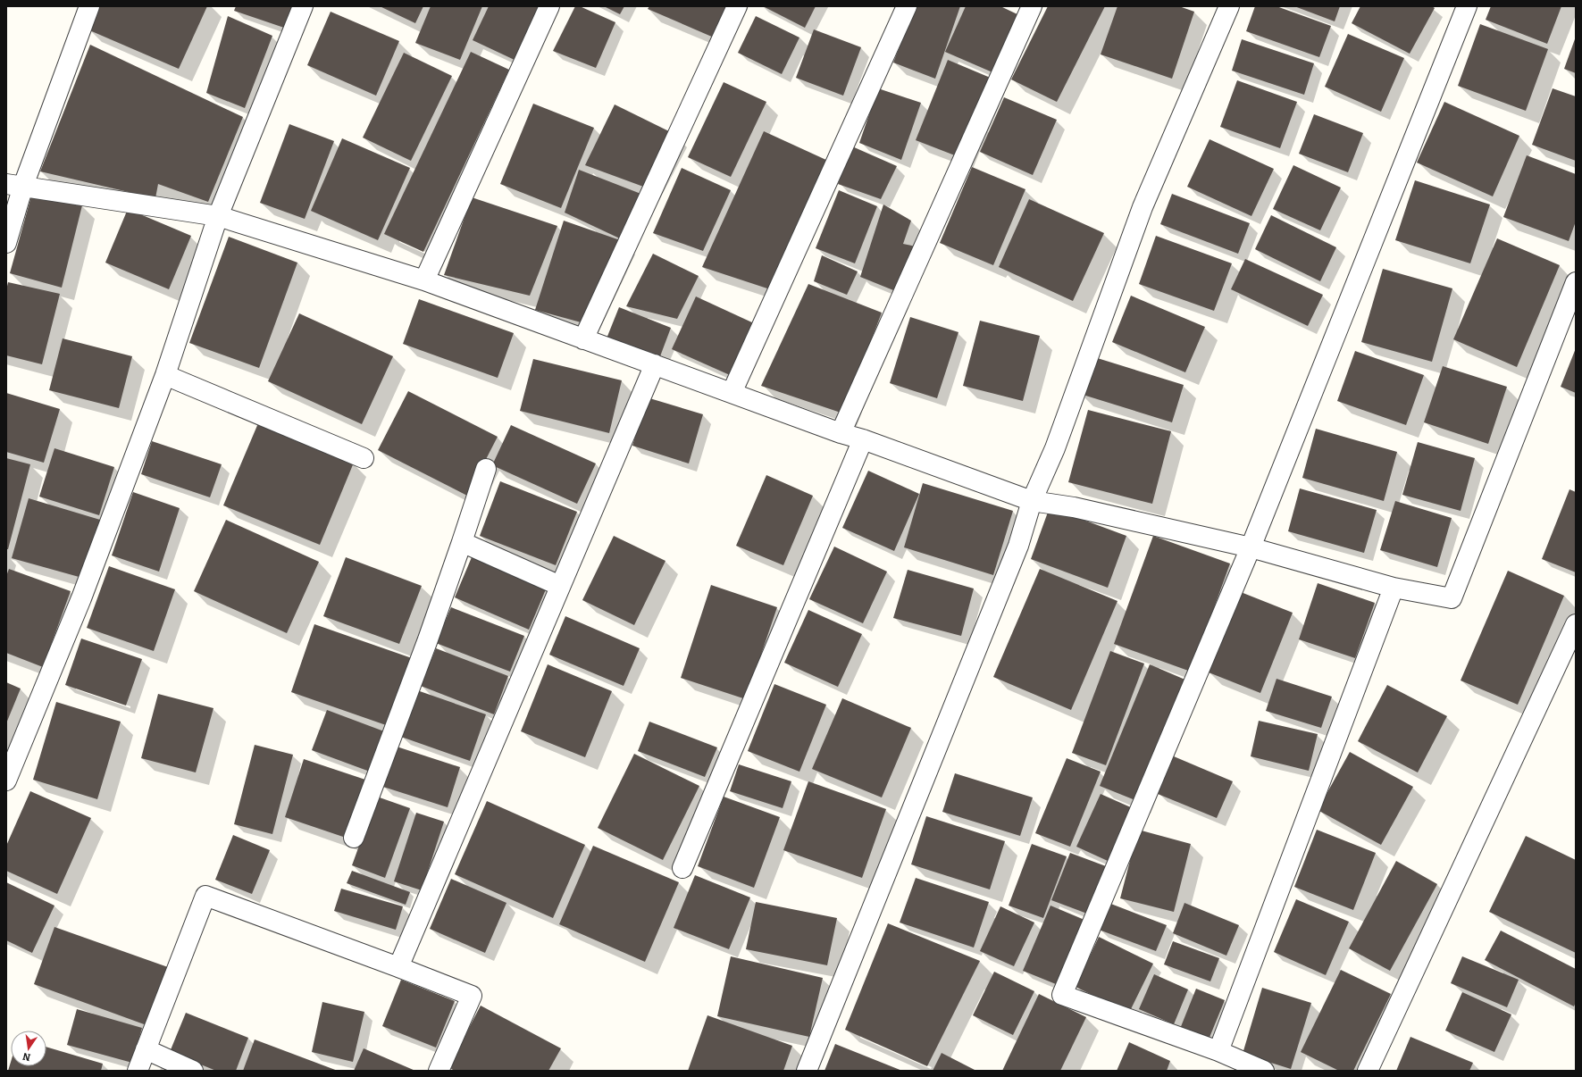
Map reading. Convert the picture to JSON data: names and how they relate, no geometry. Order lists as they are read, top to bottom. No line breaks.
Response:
{"north":"bottom"}
